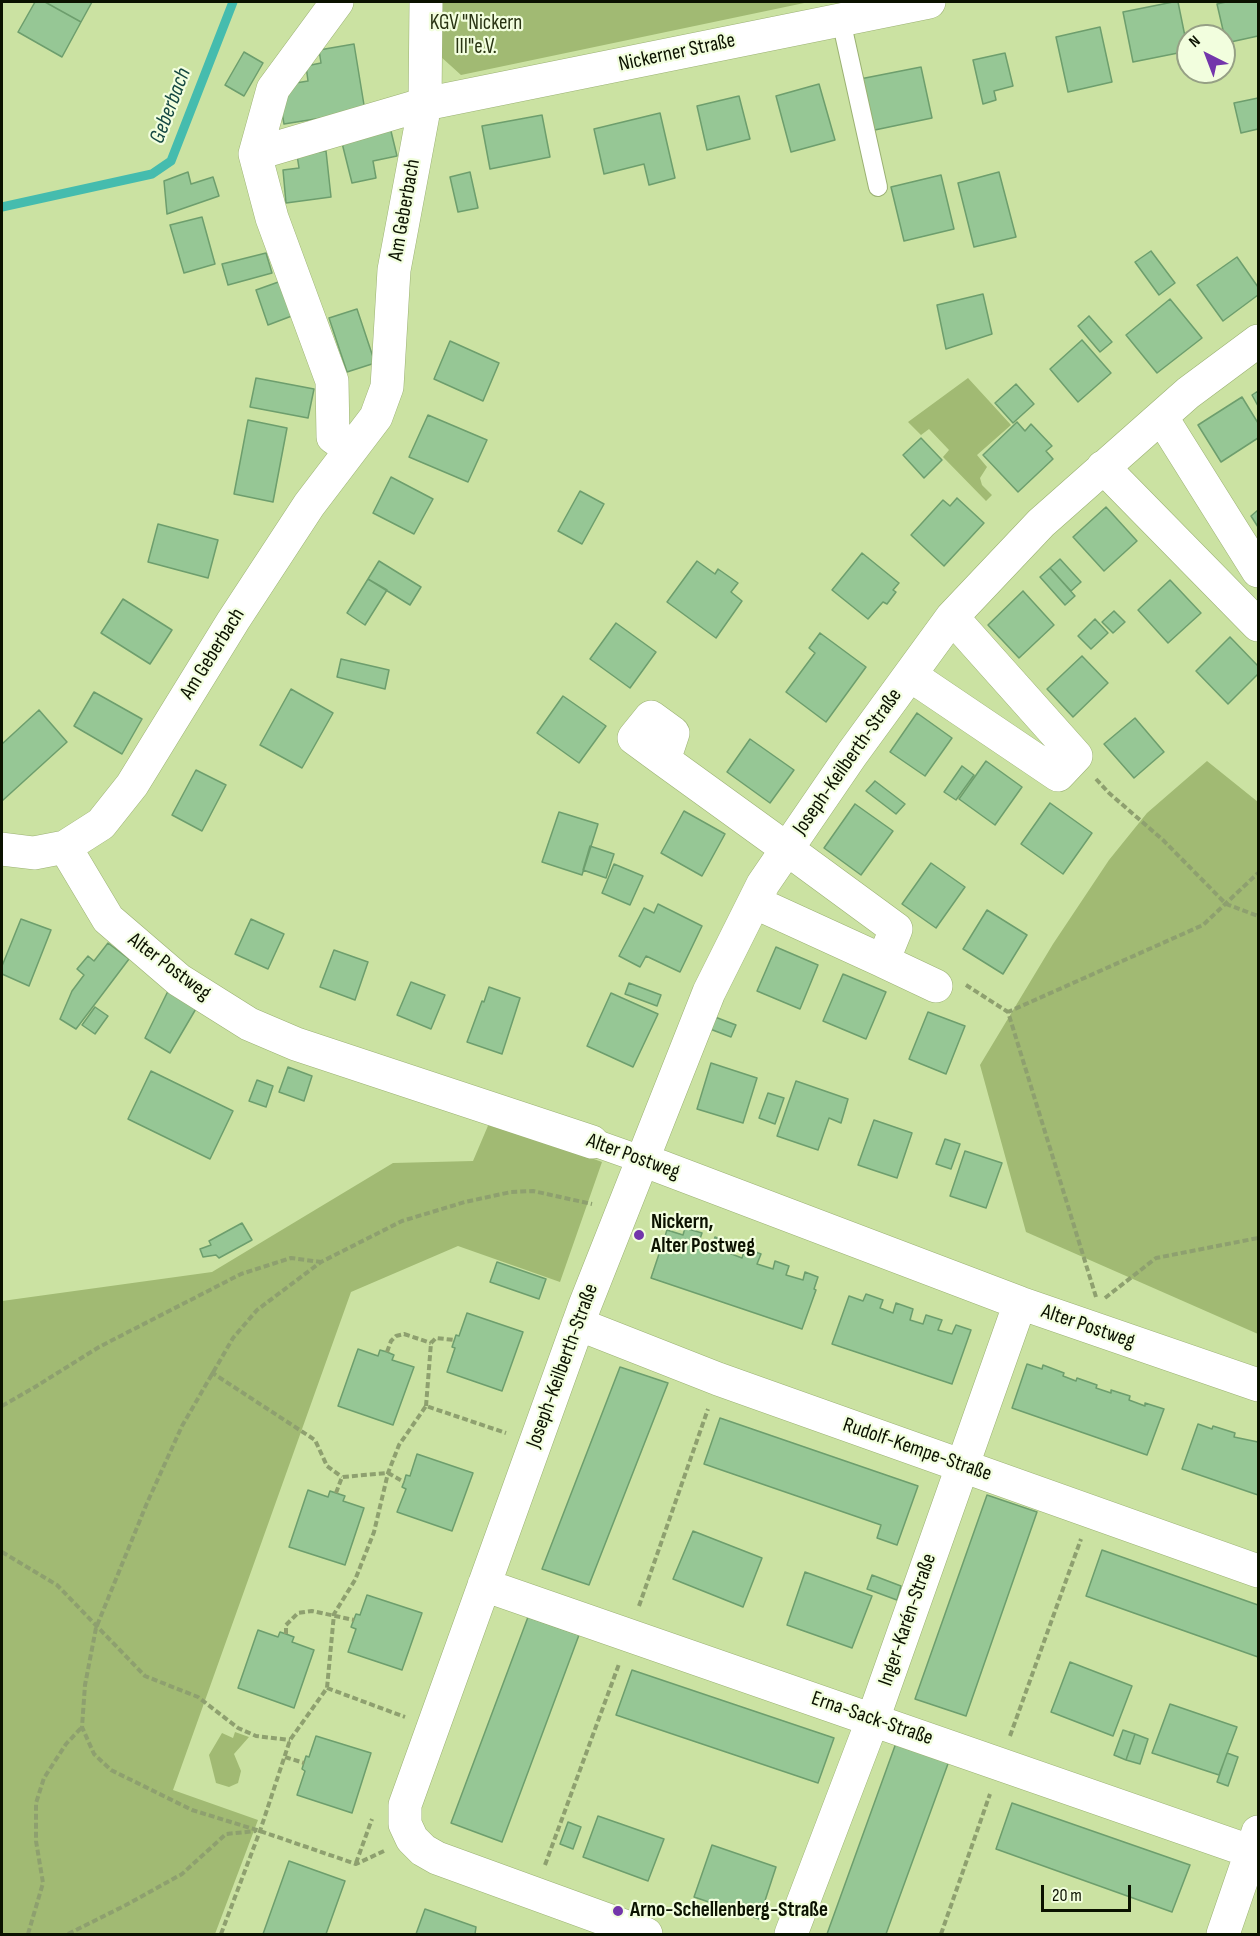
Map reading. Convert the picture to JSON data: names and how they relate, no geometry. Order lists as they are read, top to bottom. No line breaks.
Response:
{"streets":{"street":["Nickerner Straße","Am Geberbach","Joseph-Keilberth-Straße","Alter Postweg","Rudolf-Kempe-Straße","Inger-Karén-Straße","Erna-Sack-Straße"]},"crossings":[["Nickerner Straße","Am Geberbach"],["Am Geberbach","Alter Postweg"],["Joseph-Keilberth-Straße","Alter Postweg"],["Joseph-Keilberth-Straße","Rudolf-Kempe-Straße"],["Joseph-Keilberth-Straße","Erna-Sack-Straße"],["Alter Postweg","Inger-Karén-Straße"],["Rudolf-Kempe-Straße","Inger-Karén-Straße"],["Inger-Karén-Straße","Erna-Sack-Straße"]],"water":["Geberbach"],"parks":["KGV \"Nickern III\"e.V."],"places":["Nickern, Alter Postweg","Arno-Schellenberg-Straße"],"scale_bar":"20 m","north":"top left"}
